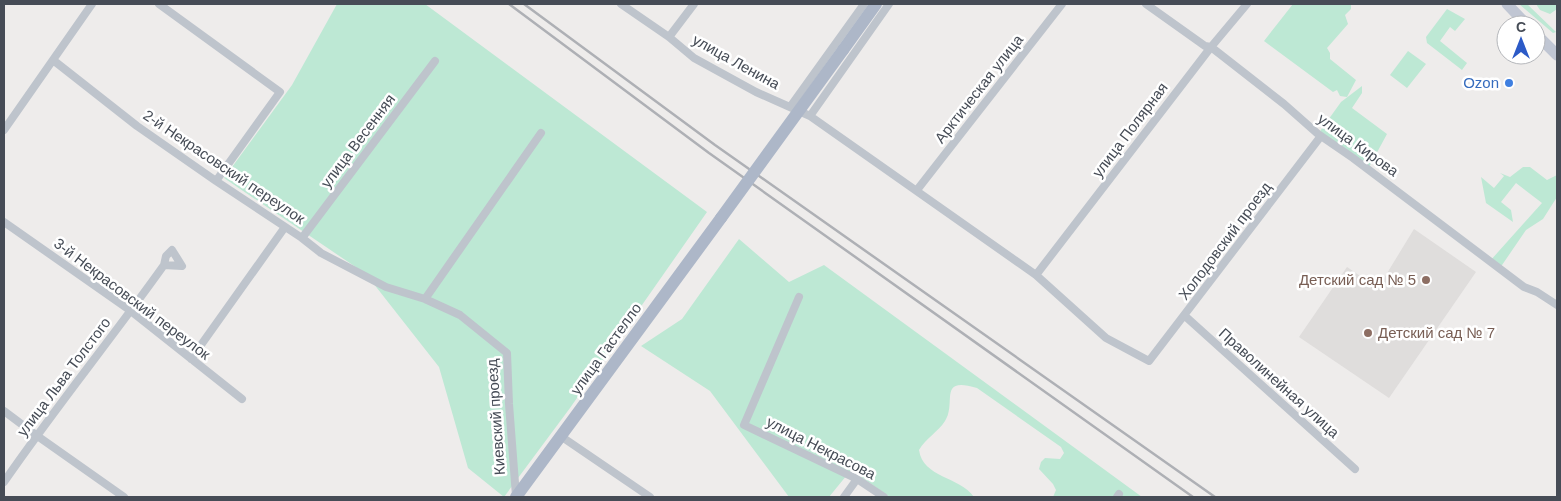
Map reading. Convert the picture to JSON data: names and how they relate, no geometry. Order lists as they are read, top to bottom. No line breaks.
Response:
{"streets":{"main road":["улица Гастелло"],"street":["улица Ленина","Арктическая улица","улица Полярная","улица Весенняя","улица Кирова","2-й Некрасовский переулок","Холодовский проезд","3-й Некрасовский переулок","улица Льва Толстого","Праволинейная улица","Киевский проезд","улица Некрасова"]},"crossings":[["улица Ленина","Арктическая улица"],["улица Ленина","улица Полярная"],["улица Ленина","Холодовский проезд"],["улица Полярная","улица Кирова"],["улица Весенняя","2-й Некрасовский переулок"],["улица Кирова","Холодовский проезд"],["2-й Некрасовский переулок","Киевский проезд"],["Холодовский проезд","Праволинейная улица"],["3-й Некрасовский переулок","улица Льва Толстого"],["улица Гастелло","Киевский проезд"]],"places":["Ozon","Детский сад № 5","Детский сад № 7"],"north":"top"}
